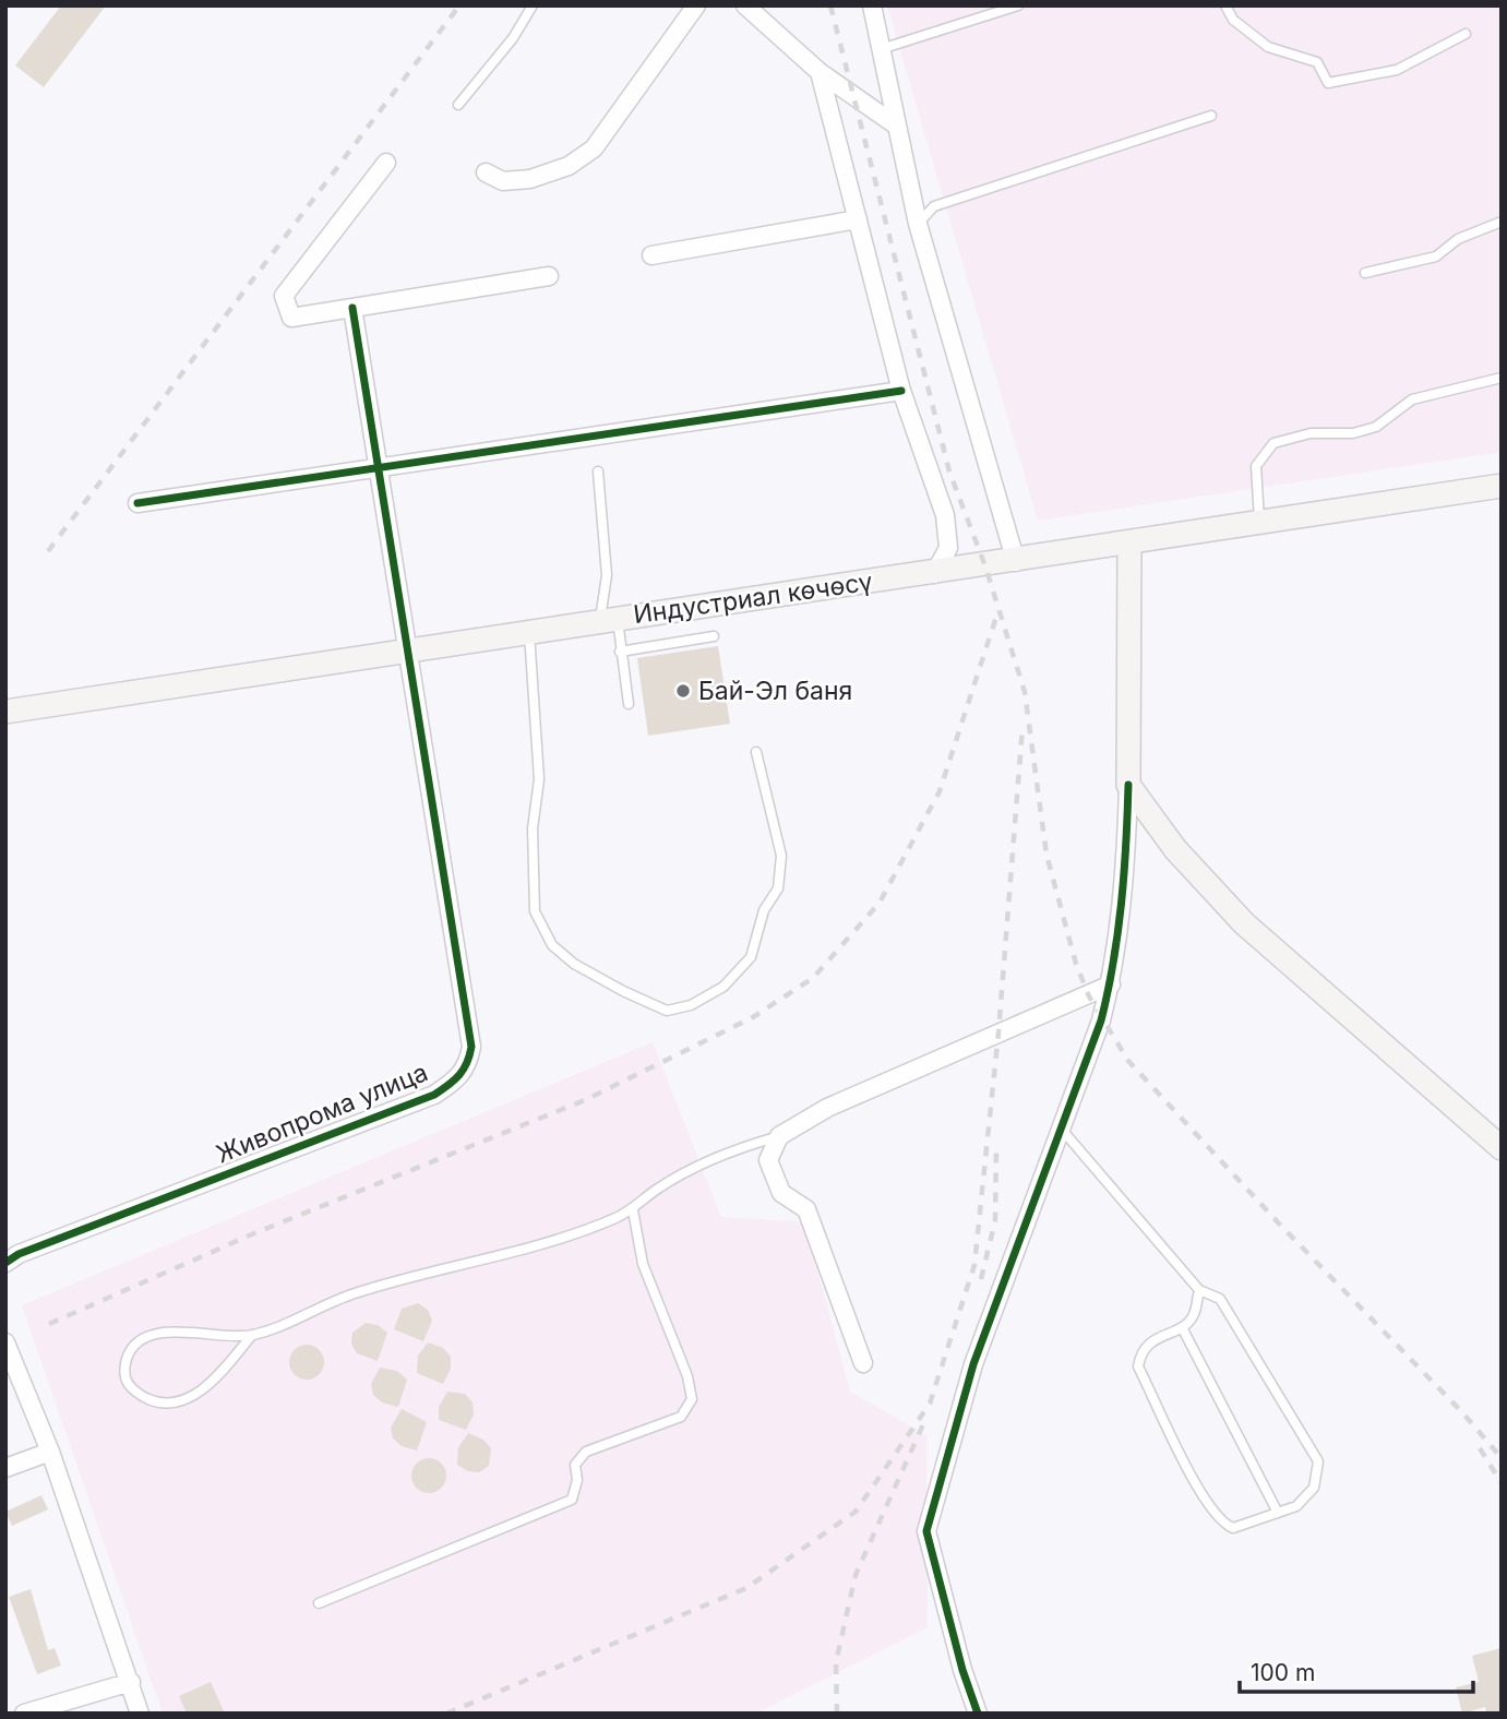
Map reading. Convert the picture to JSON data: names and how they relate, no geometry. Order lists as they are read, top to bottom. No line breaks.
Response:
{"streets":{"main road":["Индустриал көчөсү"],"street":["Живопрома улица"]},"crossings":[["Индустриал көчөсү","Живопрома улица"]],"places":["Бай-Эл баня"],"scale_bar":"100 m"}
